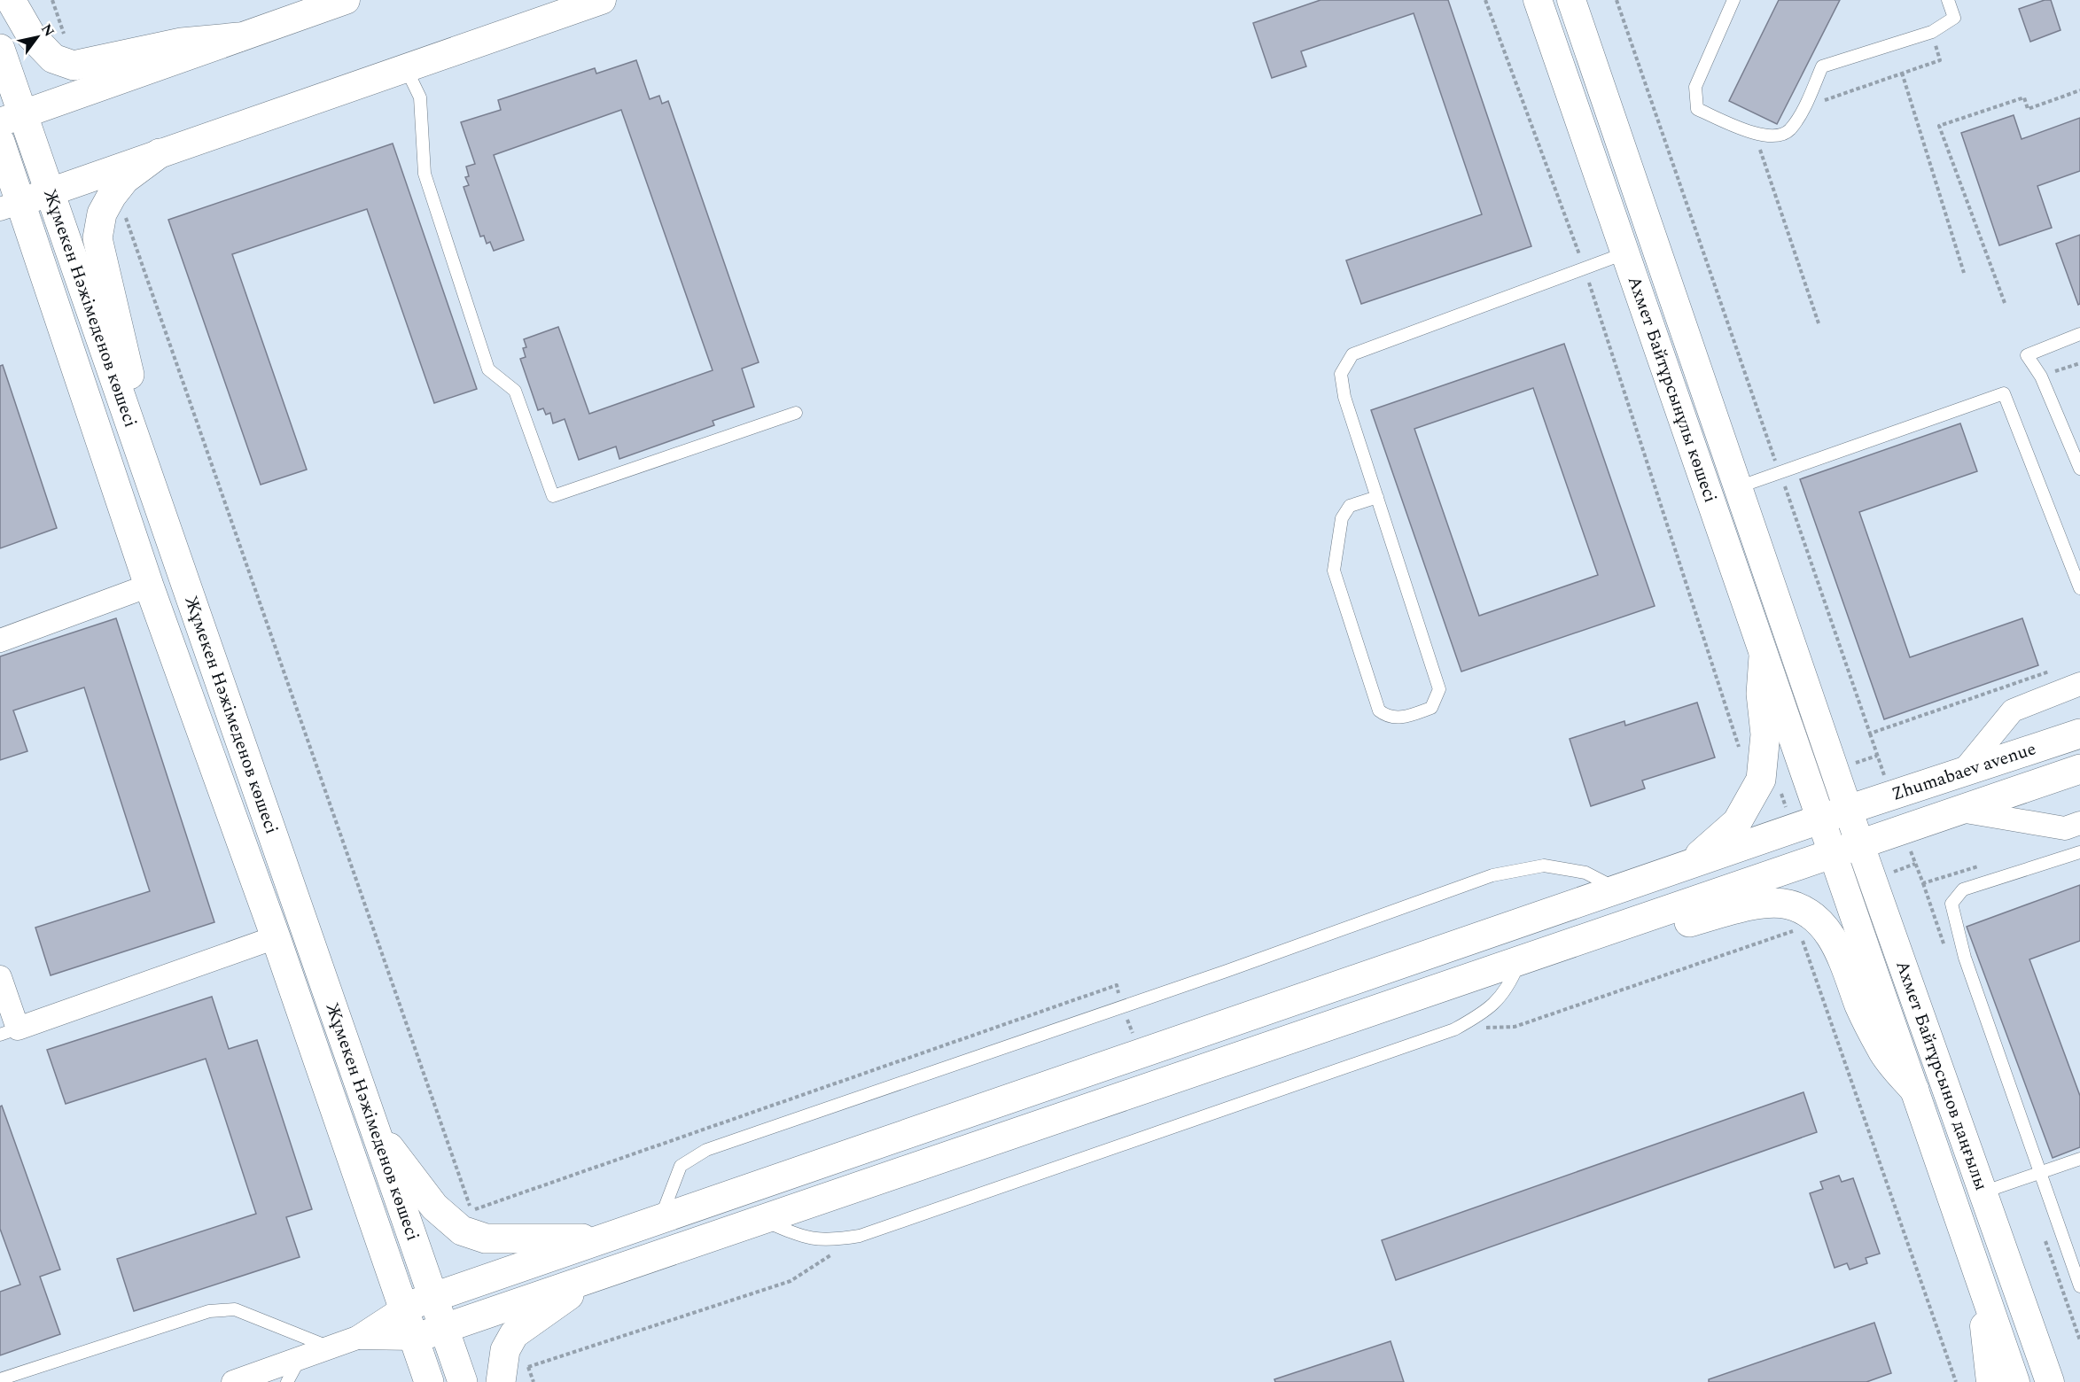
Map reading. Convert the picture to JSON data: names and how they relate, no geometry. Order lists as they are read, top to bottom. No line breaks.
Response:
{"streets":{"main road":["Жұмекен Нәжімеденов көшесі","Zhumabaev avenue"],"street":["Ахмет Байтұрсынұлы көшесі","Ахмет Байтұрсынов даңғылы"]},"crossings":[["Жұмекен Нәжімеденов көшесі","Zhumabaev avenue"],["Ахмет Байтұрсынұлы көшесі","Ахмет Байтұрсынов даңғылы"],["Zhumabaev avenue","Ахмет Байтұрсынов даңғылы"]],"north":"top right"}
